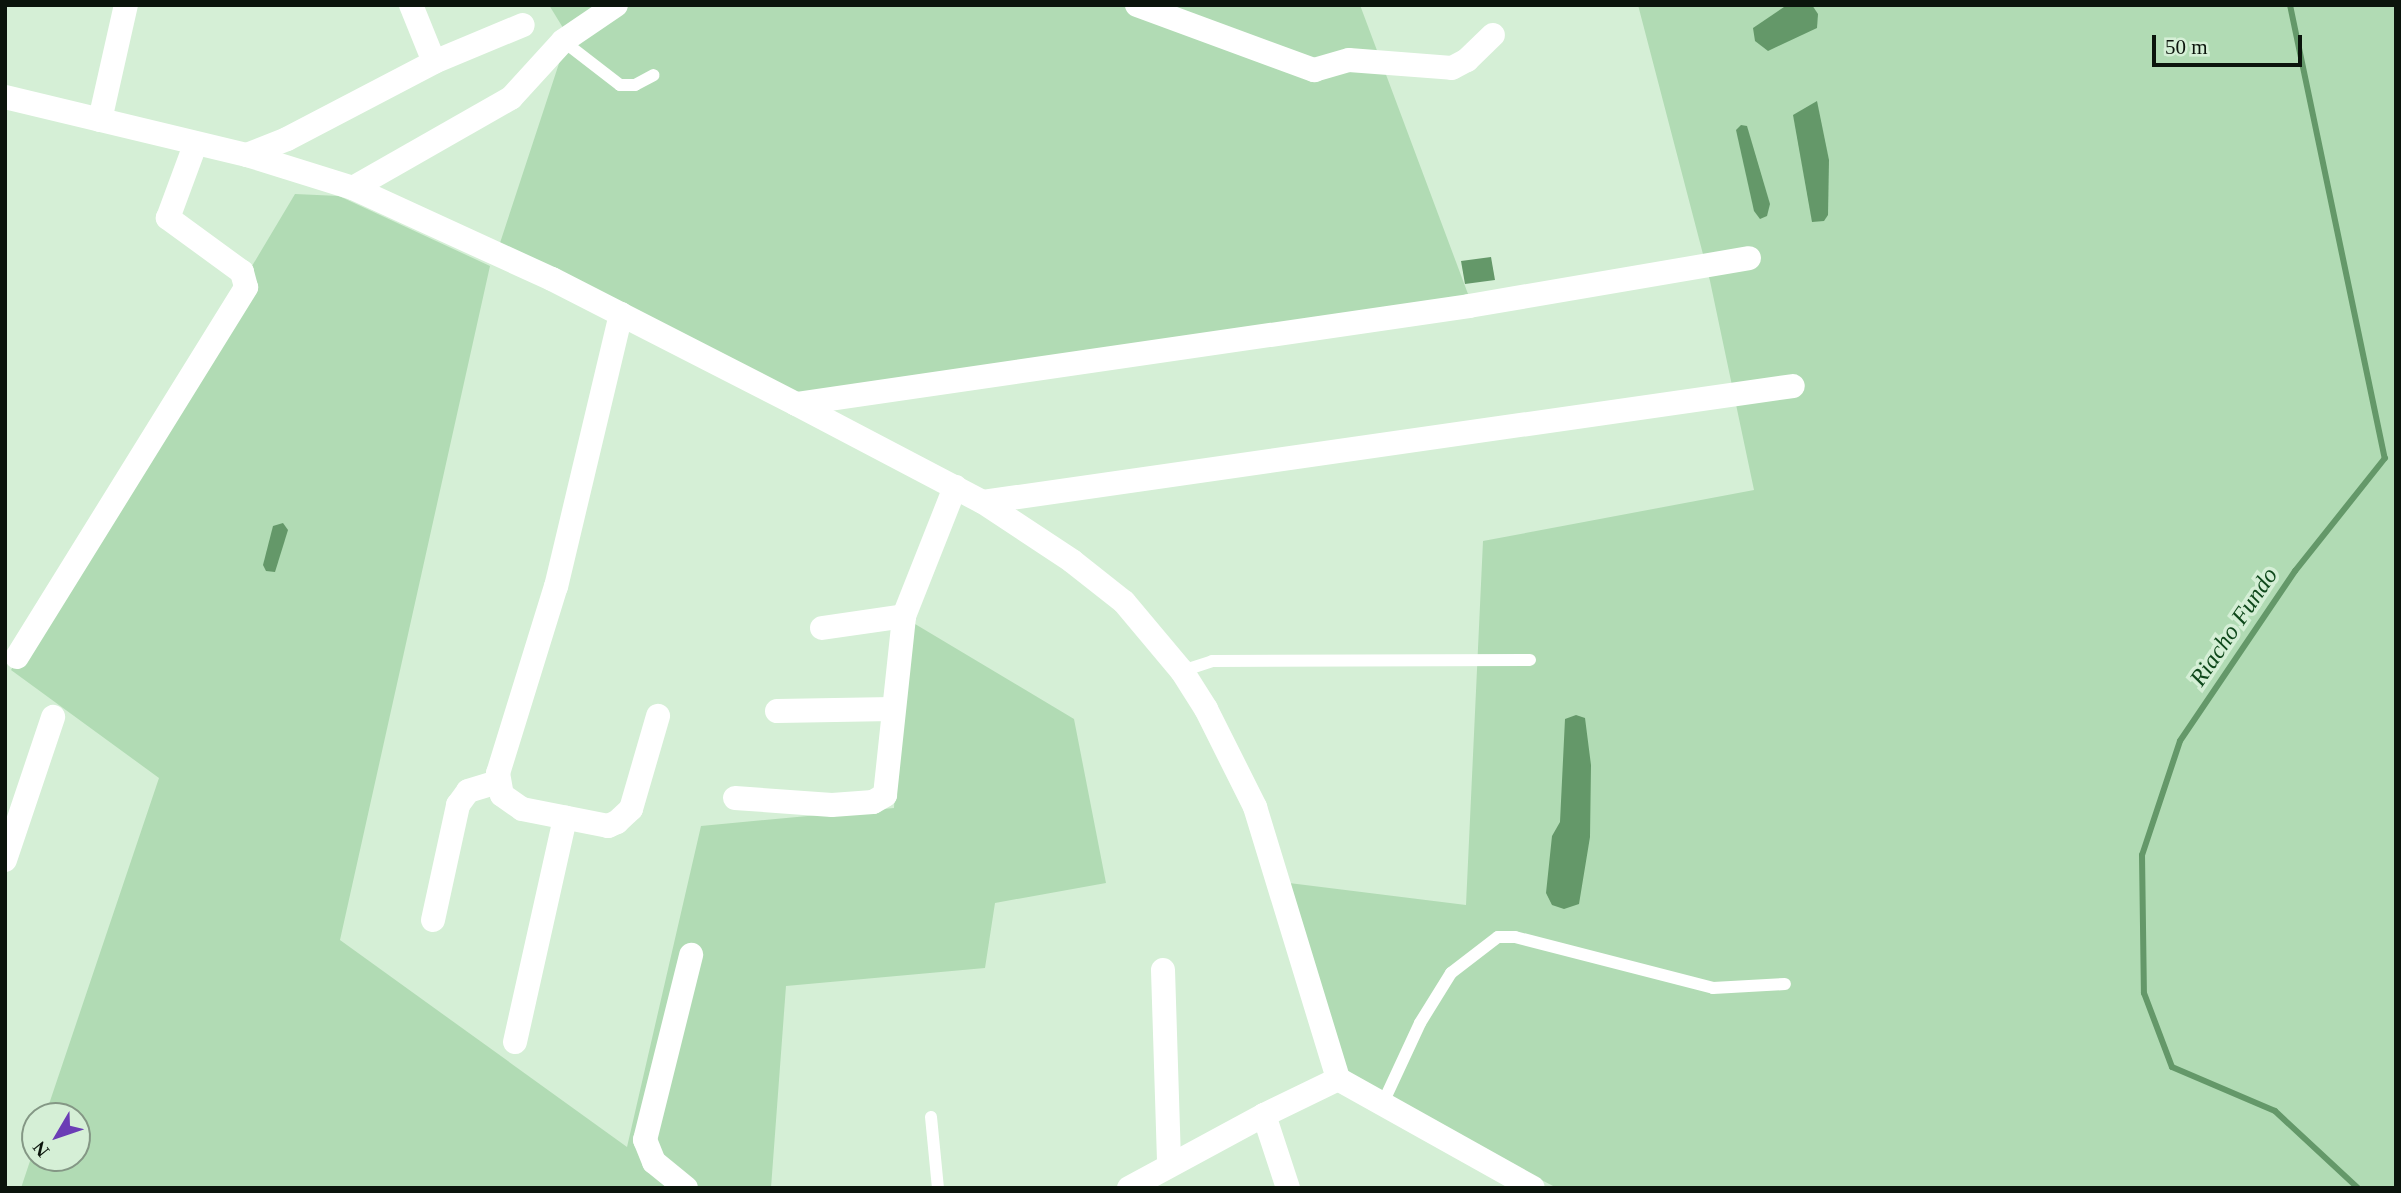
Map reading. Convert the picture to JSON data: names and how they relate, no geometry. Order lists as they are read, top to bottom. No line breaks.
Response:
{"water":["Riacho Fundo"],"scale_bar":"50 m","north":"bottom left"}
